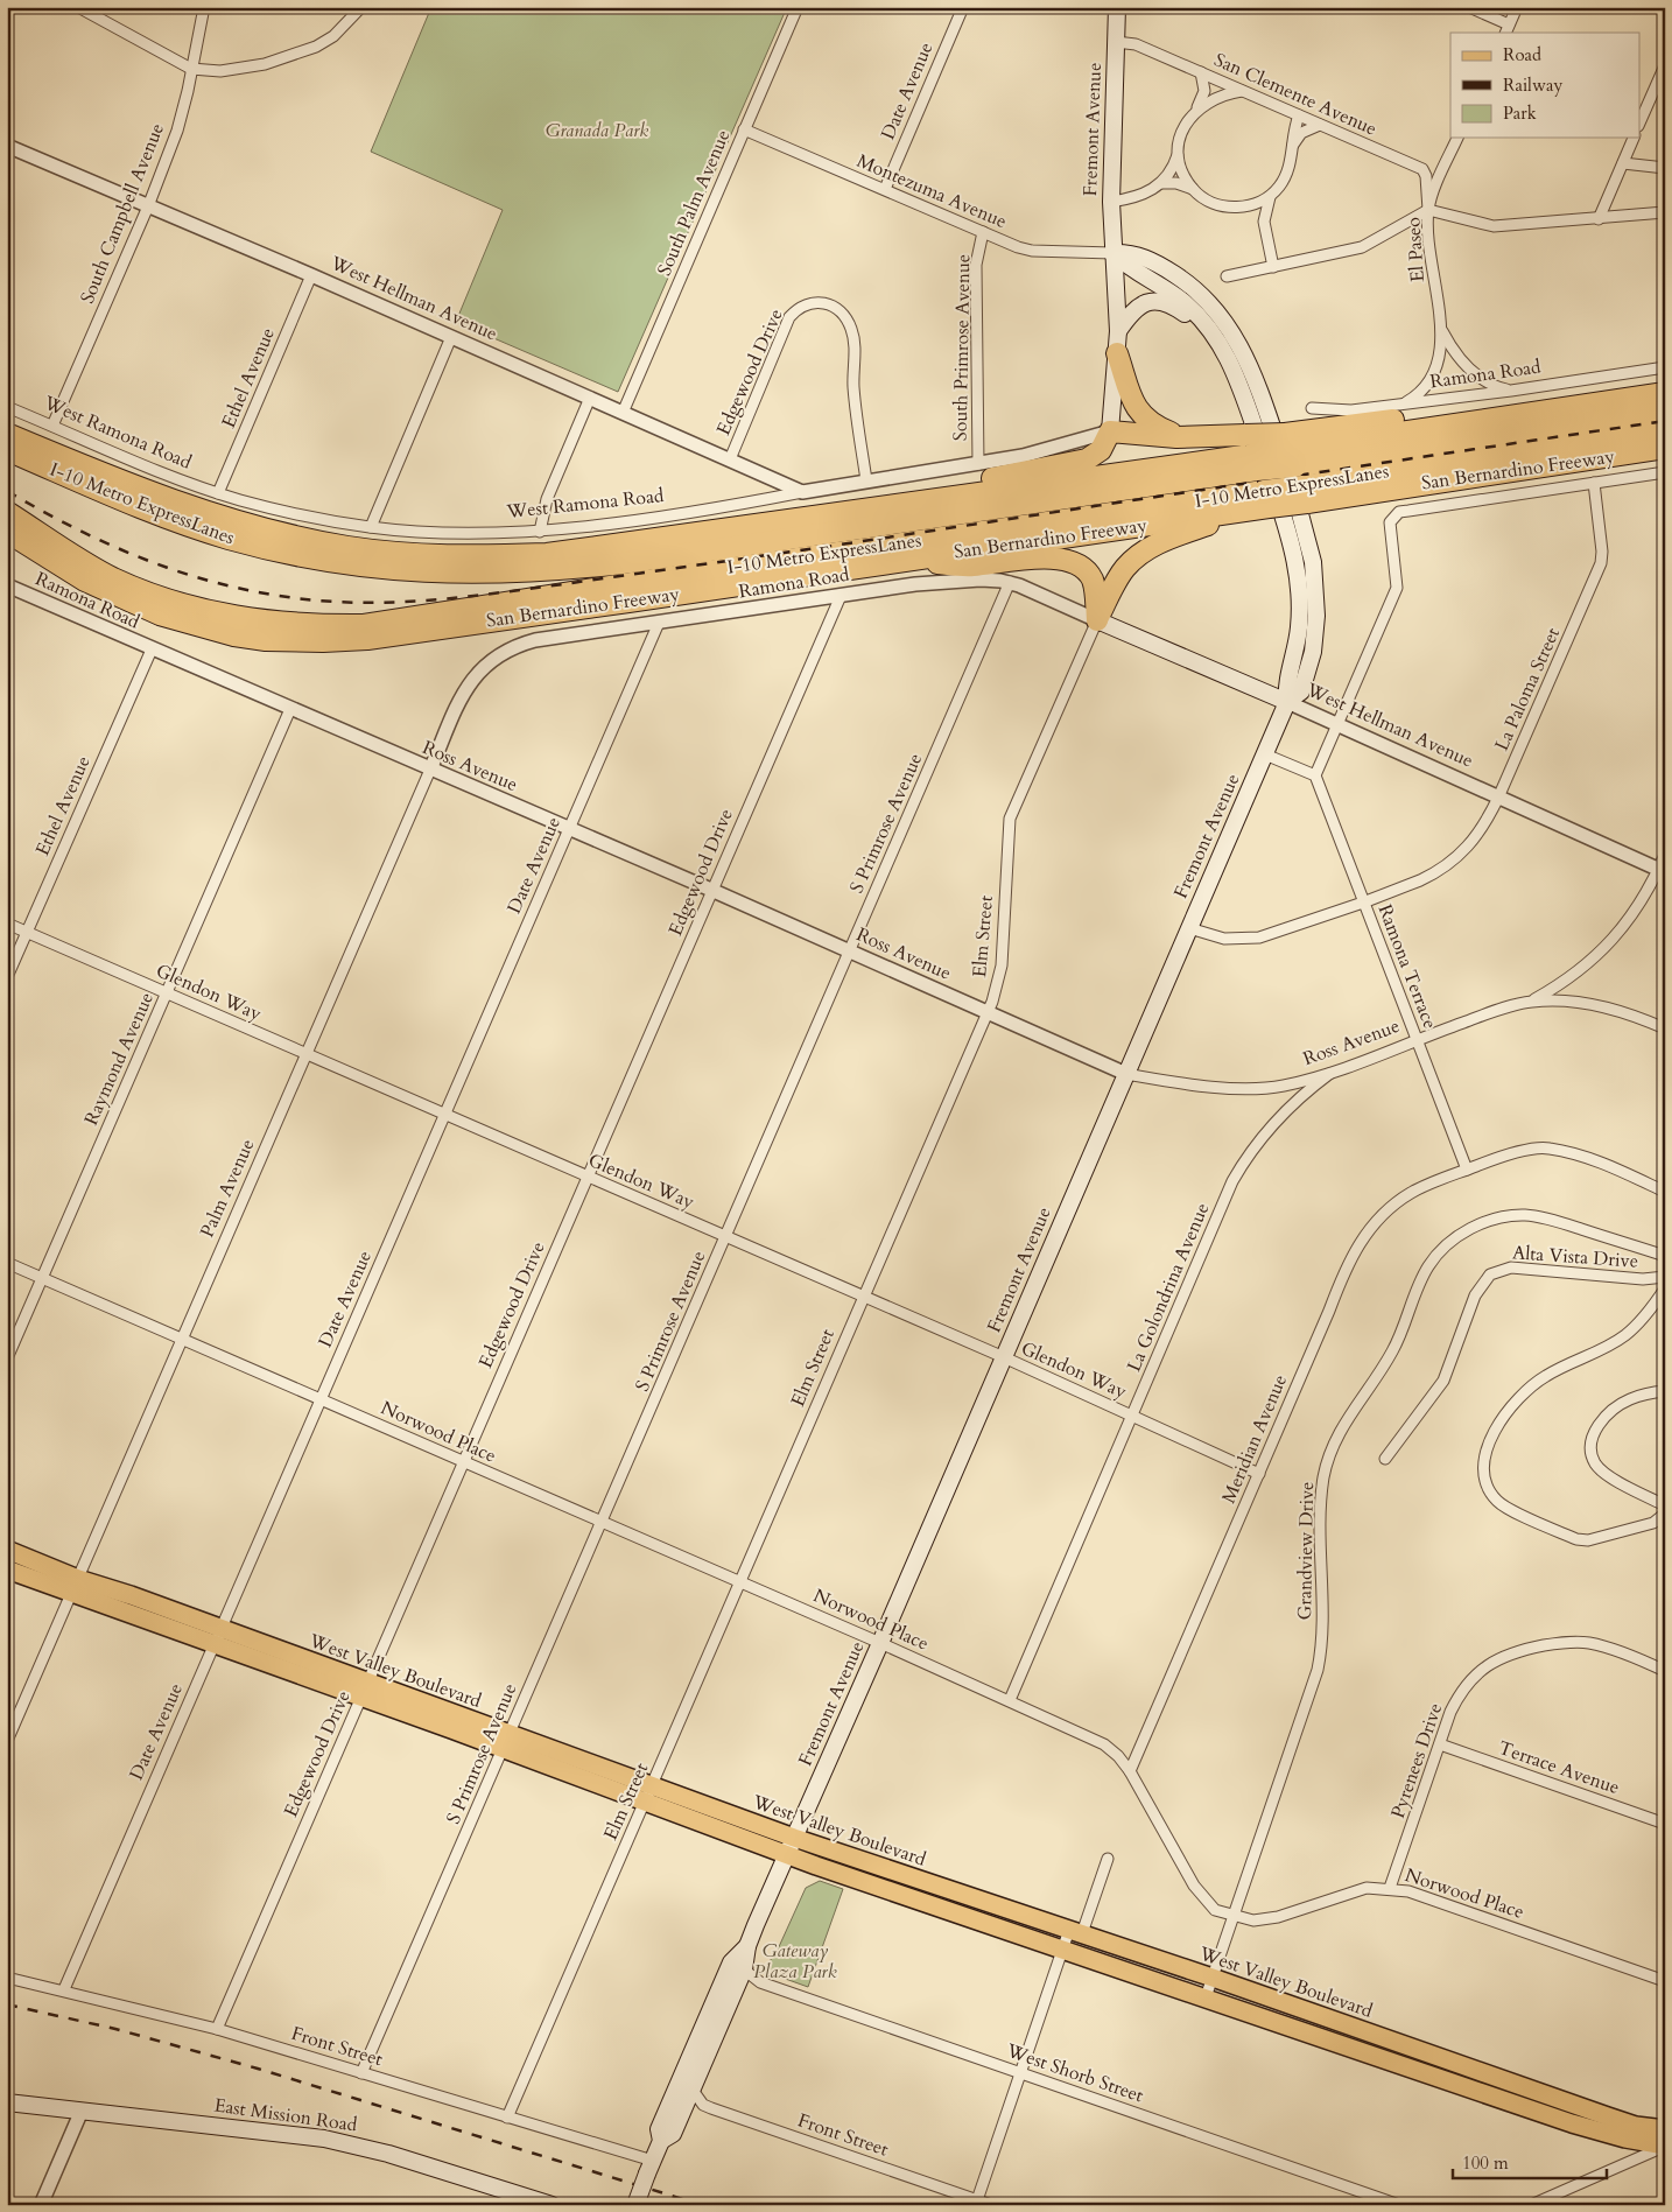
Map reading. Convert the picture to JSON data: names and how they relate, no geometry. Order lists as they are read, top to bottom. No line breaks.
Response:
{"streets":{"highway":["San Bernardino Freeway","I-10 Metro ExpressLanes"],"main road":["Fremont Avenue","West Hellman Avenue","West Valley Boulevard","East Mission Road"],"street":["Date Avenue","San Clemente Avenue","Montezuma Avenue","South Palm Avenue","South Campbell Avenue","El Paseo","South Primrose Avenue","Edgewood Drive","Ramona Road","Ethel Avenue","West Ramona Road","La Paloma Street","Ross Avenue","S Primrose Avenue","Elm Street","Ramona Terrace","Glendon Way","Raymond Avenue","Palm Avenue","Alta Vista Drive","La Golondrina Avenue","Norwood Place","Meridian Avenue","Grandview Drive","Pyrenees Drive","Terrace Avenue","Front Street","West Shorb Street"]},"crossings":[["Date Avenue","Montezuma Avenue"],["Date Avenue","Ramona Road"],["Date Avenue","Ross Avenue"],["Date Avenue","Glendon Way"],["Date Avenue","Norwood Place"],["Date Avenue","West Valley Boulevard"],["Date Avenue","Front Street"],["San Clemente Avenue","Fremont Avenue"],["San Clemente Avenue","El Paseo"],["Fremont Avenue","Montezuma Avenue"],["Fremont Avenue","West Hellman Avenue"],["Fremont Avenue","La Paloma Street"],["Fremont Avenue","Ross Avenue"],["Fremont Avenue","Glendon Way"],["Fremont Avenue","Norwood Place"],["Fremont Avenue","West Valley Boulevard"],["Montezuma Avenue","South Palm Avenue"],["Montezuma Avenue","South Primrose Avenue"],["South Palm Avenue","West Hellman Avenue"],["South Campbell Avenue","West Hellman Avenue"],["South Campbell Avenue","West Ramona Road"],["El Paseo","Ramona Road"],["West Hellman Avenue","Edgewood Drive"],["West Hellman Avenue","Ramona Road"],["West Hellman Avenue","Ethel Avenue"],["West Hellman Avenue","West Ramona Road"],["West Hellman Avenue","La Paloma Street"],["West Hellman Avenue","Elm Street"],["South Primrose Avenue","West Ramona Road"],["Edgewood Drive","Ramona Road"],["Edgewood Drive","West Ramona Road"],["Edgewood Drive","Ross Avenue"],["Edgewood Drive","Glendon Way"],["Edgewood Drive","Norwood Place"],["Edgewood Drive","West Valley Boulevard"],["Edgewood Drive","Front Street"],["Ramona Road","Ethel Avenue"],["Ramona Road","Ross Avenue"],["Ramona Road","S Primrose Avenue"],["Ramona Road","Elm Street"],["Ramona Road","Palm Avenue"],["Ethel Avenue","West Ramona Road"],["Ethel Avenue","Ross Avenue"],["Ethel Avenue","Glendon Way"],["San Bernardino Freeway","I-10 Metro ExpressLanes"],["La Paloma Street","Ramona Terrace"],["Ross Avenue","S Primrose Avenue"],["Ross Avenue","Elm Street"],["Ross Avenue","Ramona Terrace"],["Ross Avenue","Raymond Avenue"],["Ross Avenue","Palm Avenue"],["Ross Avenue","La Golondrina Avenue"],["S Primrose Avenue","Glendon Way"],["S Primrose Avenue","Norwood Place"],["S Primrose Avenue","West Valley Boulevard"],["S Primrose Avenue","Front Street"],["Elm Street","Glendon Way"],["Elm Street","Norwood Place"],["Elm Street","West Valley Boulevard"],["Elm Street","Front Street"],["Ramona Terrace","Meridian Avenue"],["Glendon Way","Raymond Avenue"],["Glendon Way","Palm Avenue"],["Glendon Way","La Golondrina Avenue"],["Glendon Way","Meridian Avenue"],["Raymond Avenue","Norwood Place"],["Palm Avenue","Norwood Place"],["Palm Avenue","West Valley Boulevard"],["La Golondrina Avenue","Norwood Place"],["Norwood Place","Meridian Avenue"],["Norwood Place","Grandview Drive"],["Norwood Place","Pyrenees Drive"],["Grandview Drive","West Valley Boulevard"],["Pyrenees Drive","Terrace Avenue"]],"parks":["Granada Park","Gateway Plaza Park"],"legend":["Road","Railway","Park"],"scale_bar":"100 m"}
